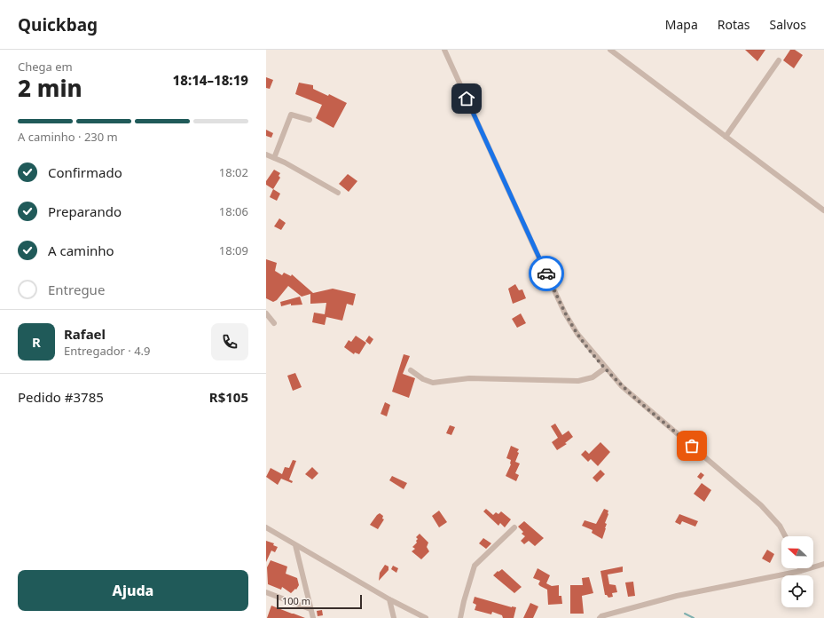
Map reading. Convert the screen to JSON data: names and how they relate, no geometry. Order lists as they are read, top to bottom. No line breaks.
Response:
{"scale_bar":"100 m","north":"left","page":{"header":"Quickbag","nav":["Mapa","Rotas","Salvos"],"heading":["2 min","Chega em","18:14–18:19"],"panel":["Rafael","Entregador · 4.9","Pedido #3785","R$105"],"bar":"A caminho · 230 m","list":[["Confirmado","18:02"],["Preparando","18:06"],["A caminho","18:09"],"Entregue"],"round":"R","buttons":"Ajuda","scale":"100 m"}}
